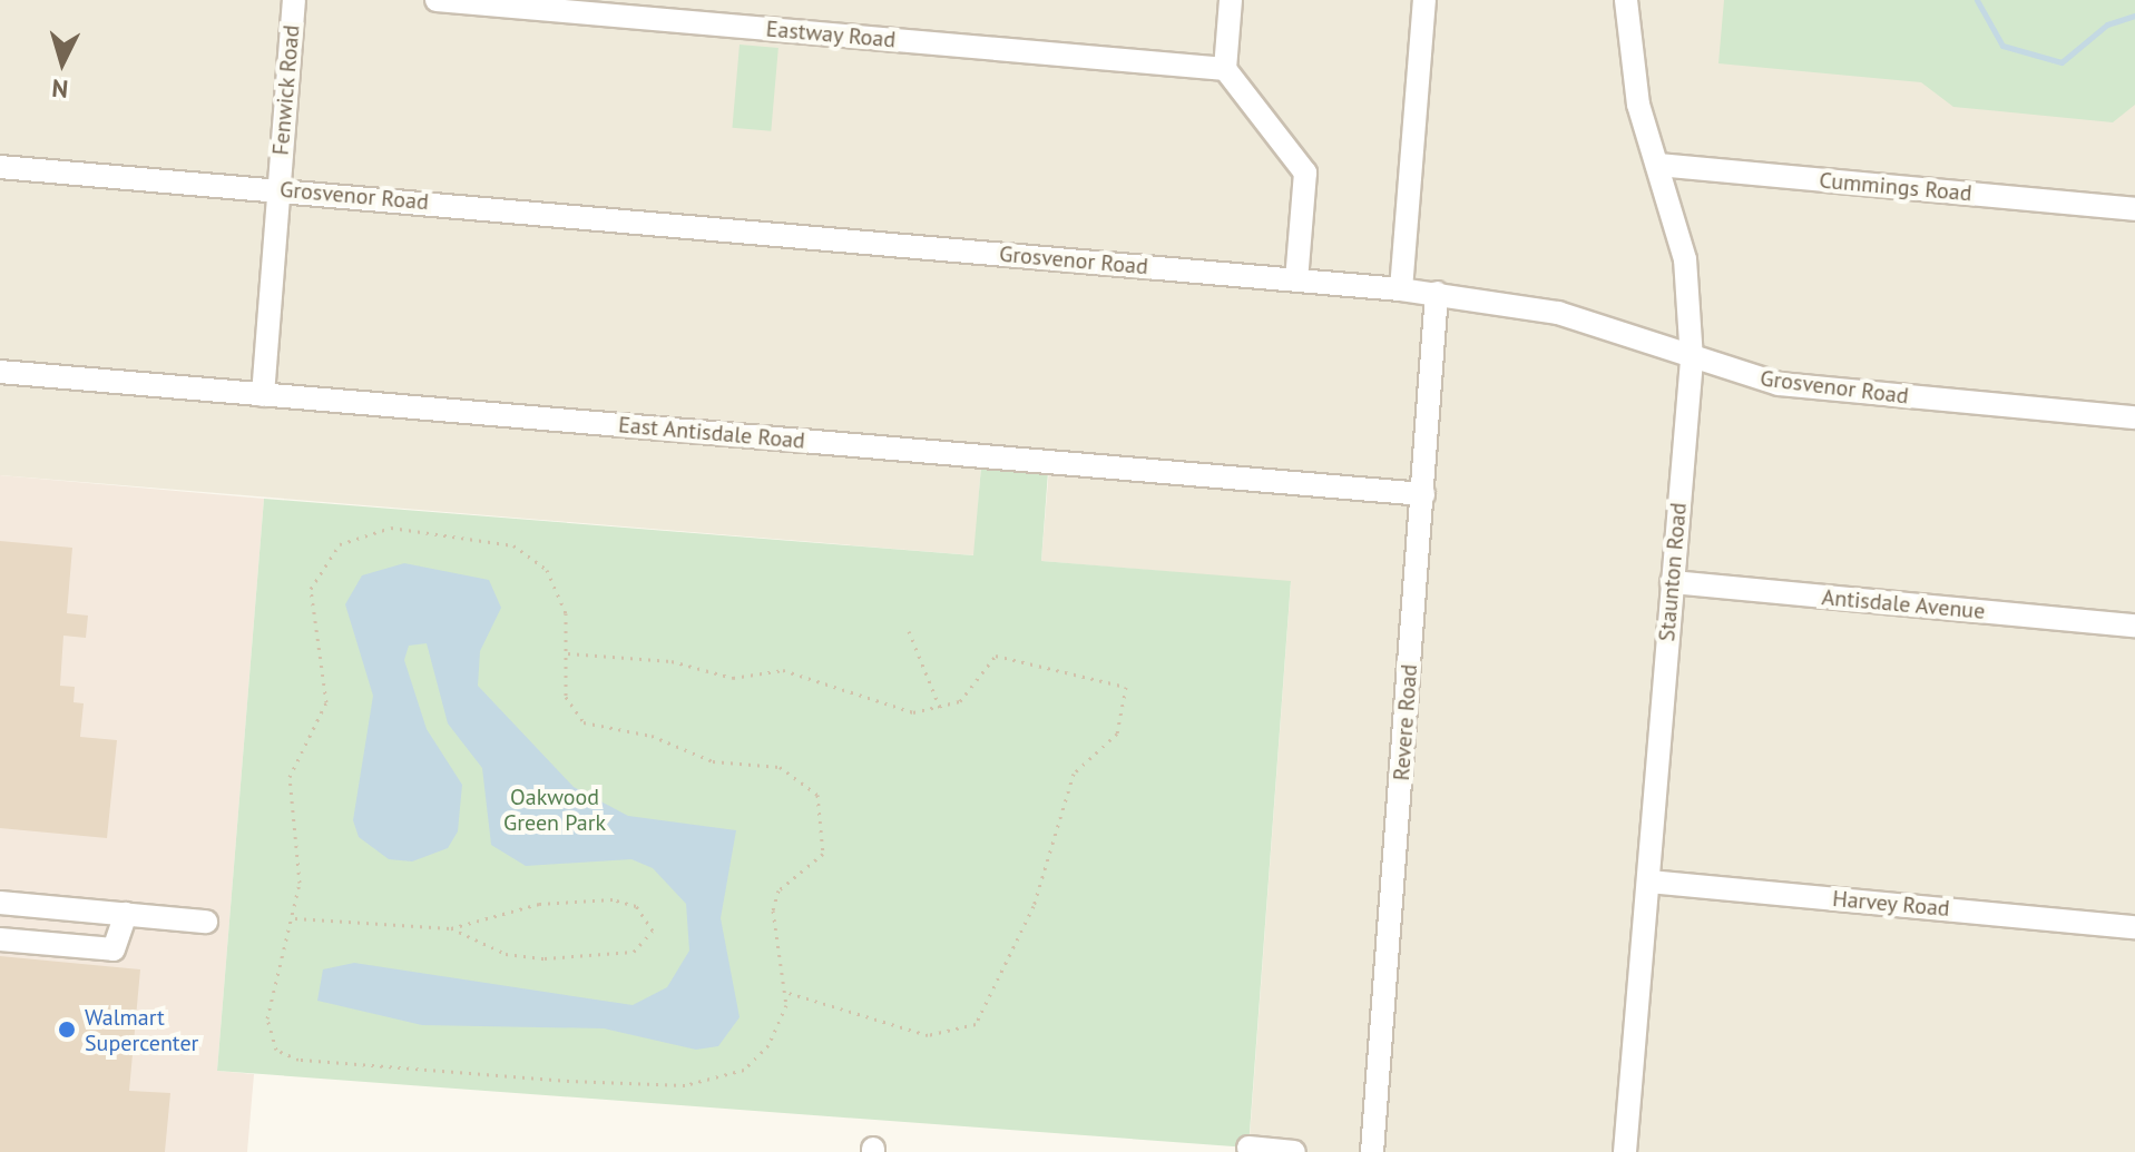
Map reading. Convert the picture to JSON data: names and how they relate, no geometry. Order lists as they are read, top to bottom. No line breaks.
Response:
{"streets":{"street":["Eastway Road","Fenwick Road","Cummings Road","Grosvenor Road","East Antisdale Road","Staunton Road","Antisdale Avenue","Revere Road","Harvey Road"]},"crossings":[["Fenwick Road","Grosvenor Road"],["Fenwick Road","East Antisdale Road"],["Cummings Road","Staunton Road"],["Grosvenor Road","Staunton Road"],["Grosvenor Road","Revere Road"],["East Antisdale Road","Revere Road"],["Staunton Road","Antisdale Avenue"],["Staunton Road","Harvey Road"]],"parks":["Oakwood Green Park"],"places":["Walmart Supercenter"],"north":"bottom"}
